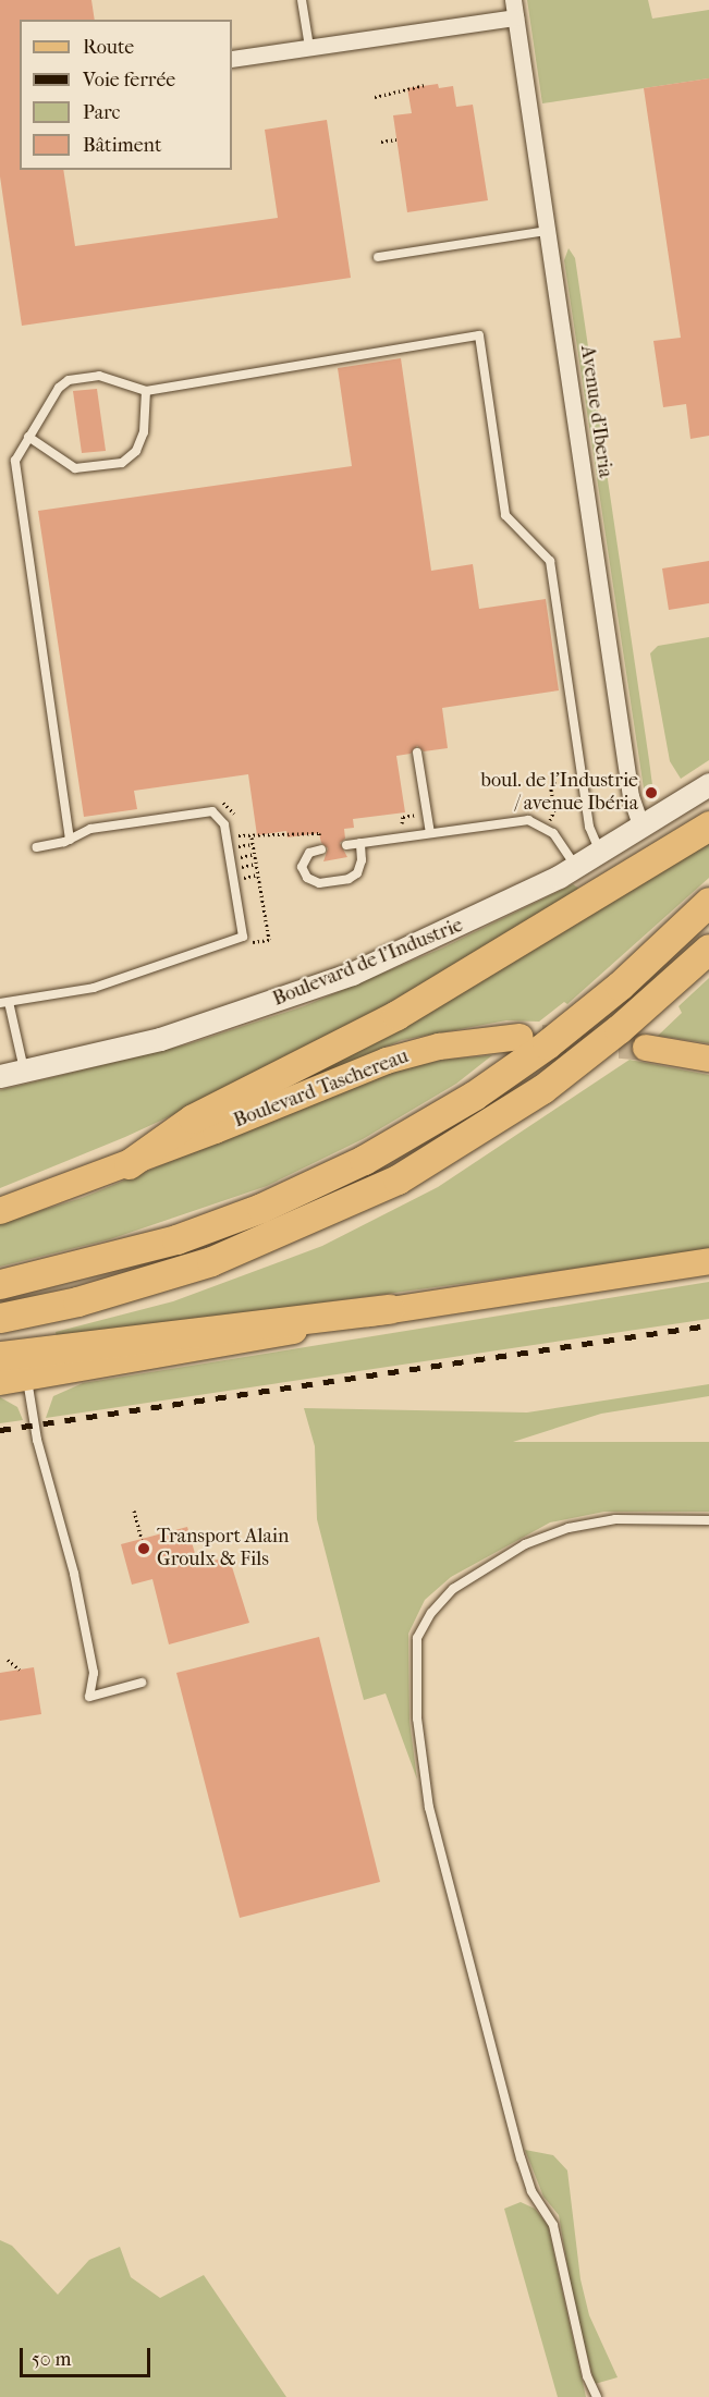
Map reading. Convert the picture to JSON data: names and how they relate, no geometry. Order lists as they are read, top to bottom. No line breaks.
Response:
{"streets":{"main road":["Boulevard Taschereau"],"street":["Avenue d'Iberia","Boulevard de l'Industrie"]},"crossings":[["Avenue d'Iberia","Boulevard de l'Industrie"]],"places":["boul. de l'Industrie / avenue Ibéria","Transport Alain Groulx & Fils"],"legend":["Route","Voie ferrée","Parc","Bâtiment"],"scale_bar":"50 m"}
